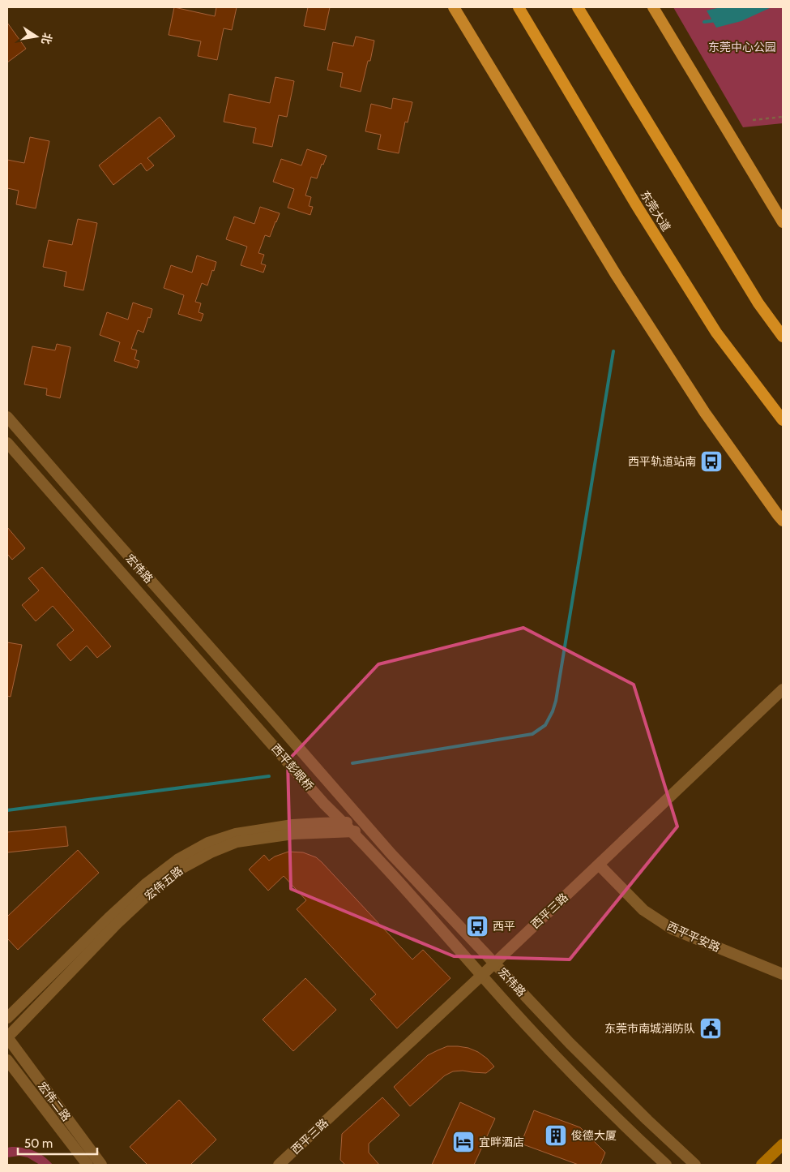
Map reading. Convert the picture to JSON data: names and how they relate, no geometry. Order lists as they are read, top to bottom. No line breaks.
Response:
{"streets":{"highway":["东莞大道"],"street":["宏伟路","西平彭眼桥","宏伟五路","西平三路","西平平安路","宏伟二路"]},"crossings":[["宏伟路","西平彭眼桥"],["宏伟路","宏伟五路"],["宏伟路","西平三路"],["宏伟五路","宏伟二路"],["西平三路","西平平安路"]],"parks":["东莞中心公园"],"places":{"bus stop":["西平轨道站南","西平"],"public building":["东莞市南城消防队"],"building":["俊德大厦"],"hotel":["宜畔酒店"]},"scale_bar":"50 m","north":"right"}
